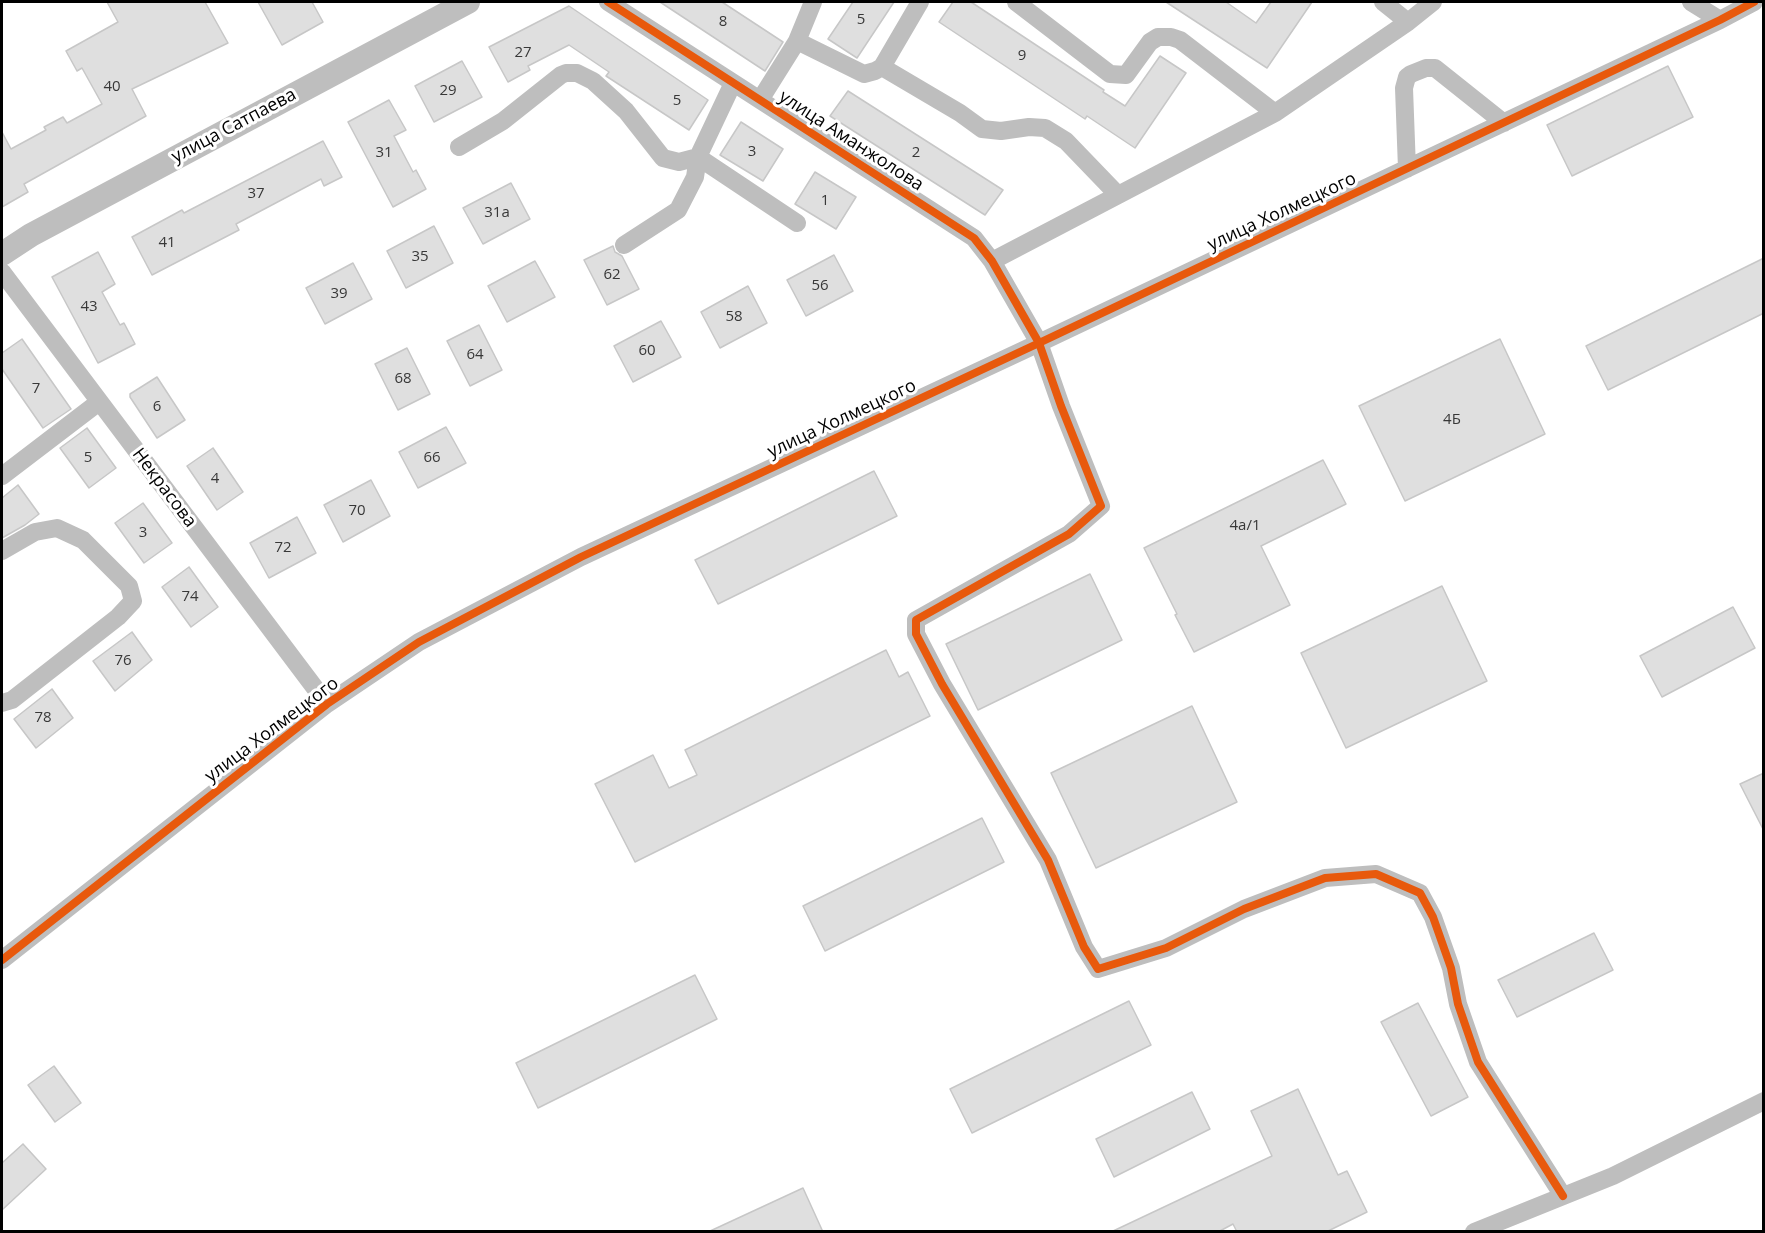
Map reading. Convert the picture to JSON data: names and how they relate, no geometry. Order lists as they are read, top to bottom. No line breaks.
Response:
{"streets":{"main road":["улица Сатпаева"],"street":["улица Аманжолова","улица Холмецкого","Некрасова"]},"crossings":[["улица Аманжолова","улица Холмецкого"],["улица Холмецкого","Некрасова"]],"house_numbers":["5","8","27","9","40","29","5","3","31","2","37","1","31а","41","35","62","56","39","43","58","60","64","68","7","6","4Б","5","66","4","70","4а/1","3","72","74","76","78"]}
